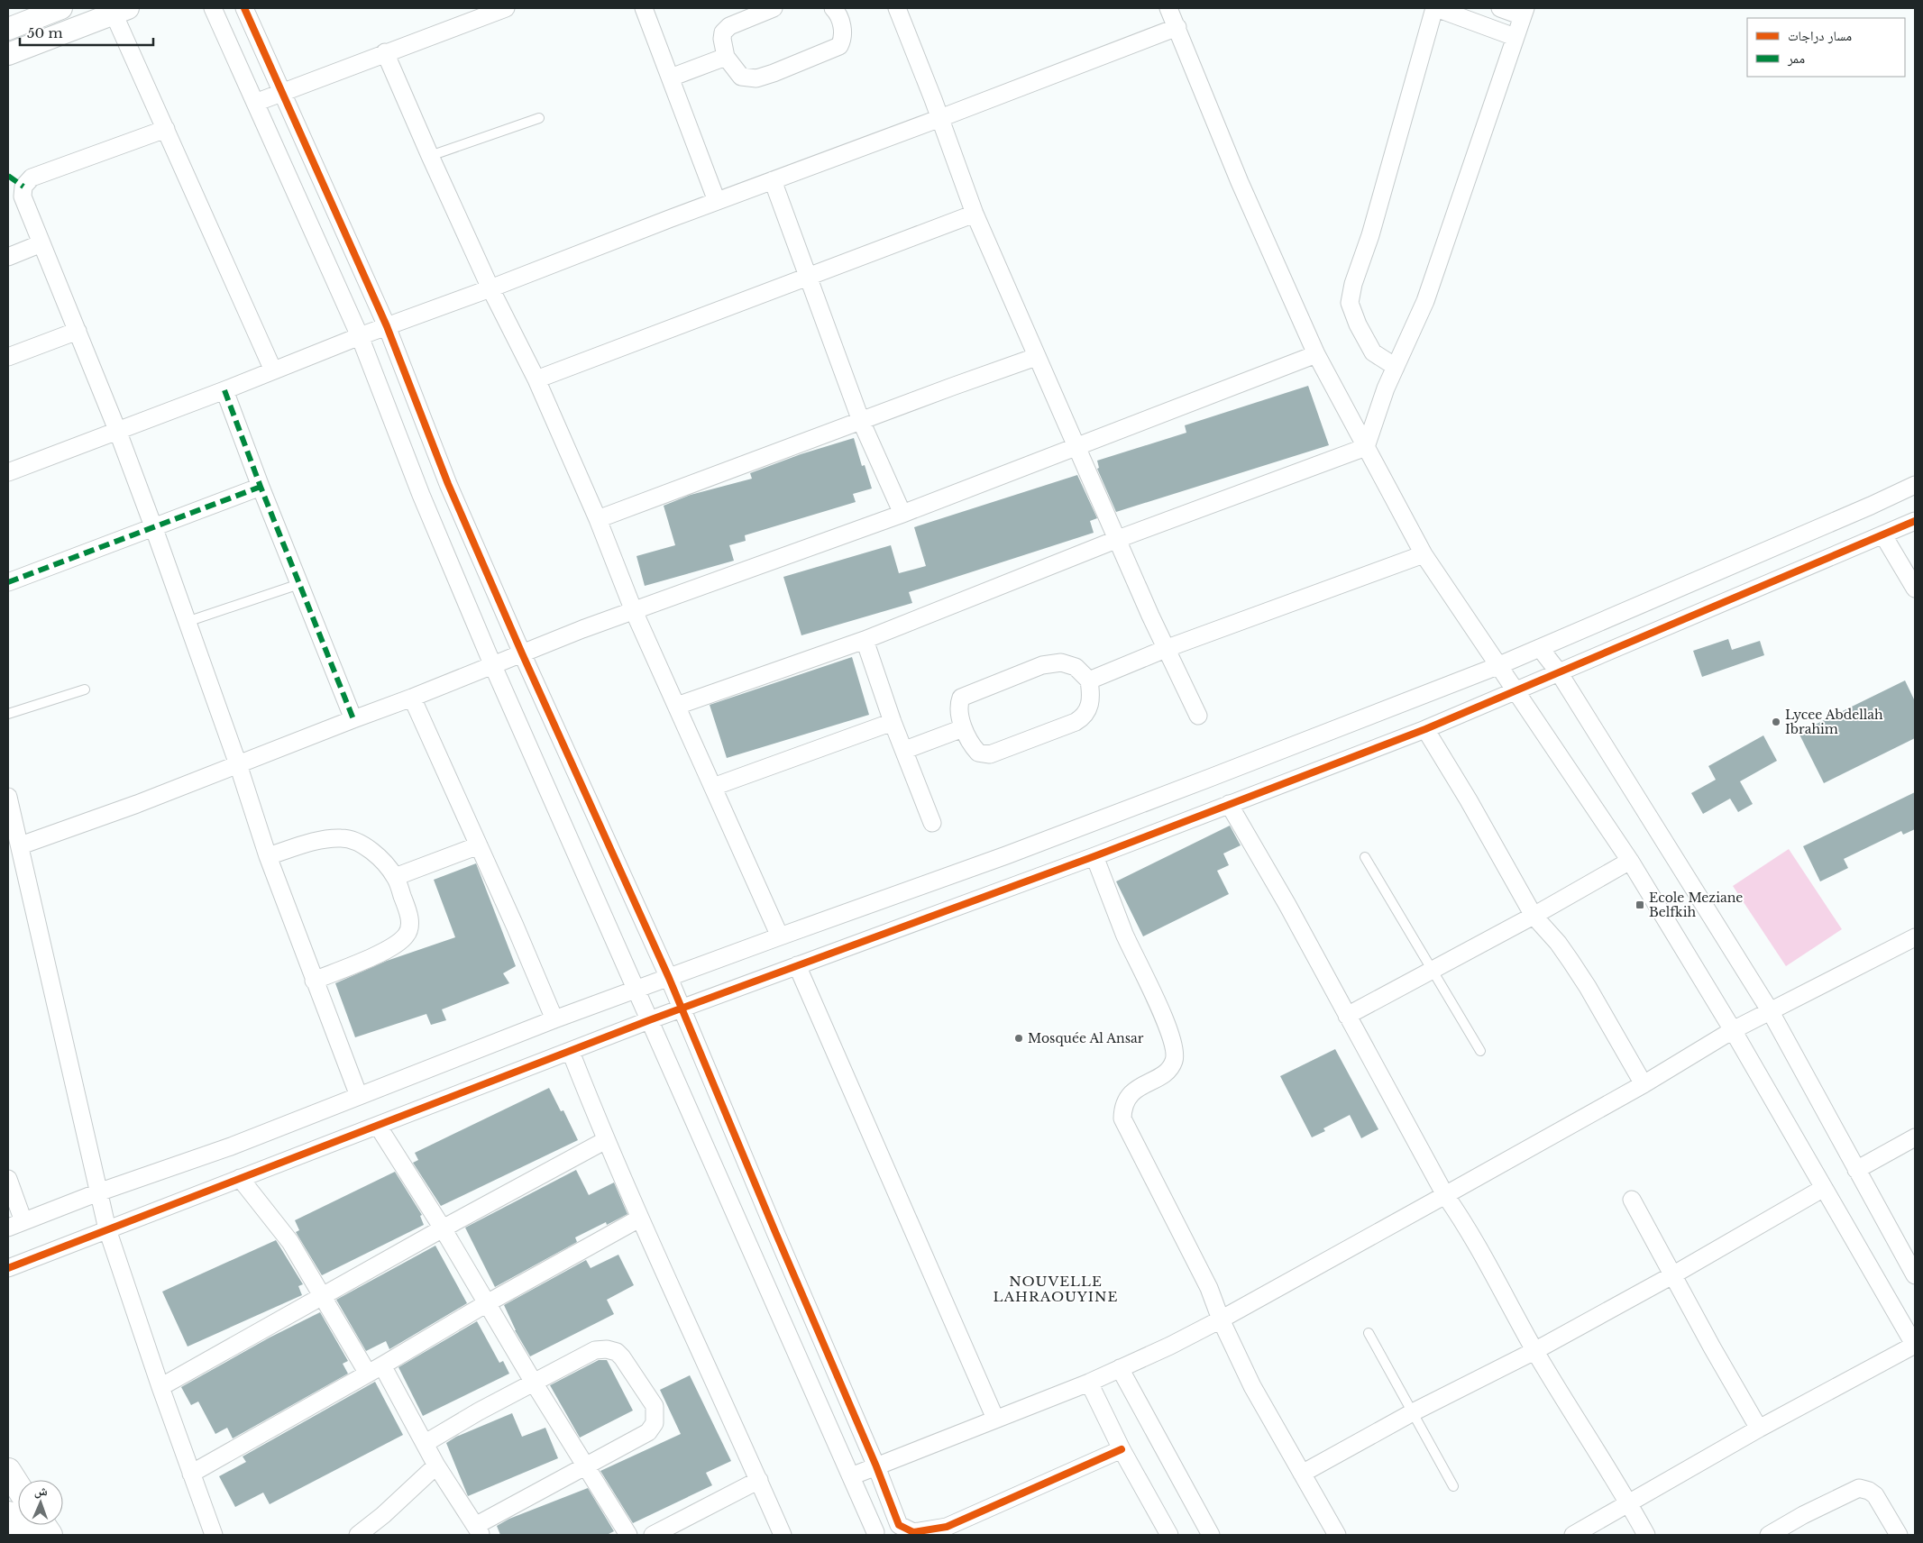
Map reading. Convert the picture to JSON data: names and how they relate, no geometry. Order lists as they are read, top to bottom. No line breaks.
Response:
{"districts":["NOUVELLE LAHRAOUYINE"],"places":{"other":["Lycee Abdellah Ibrahim","Mosquée Al Ansar"],"transit":["Ecole Meziane Belfkih"]},"legend":["مسار دراجات","ممر"],"scale_bar":"50 m","north":"top"}
